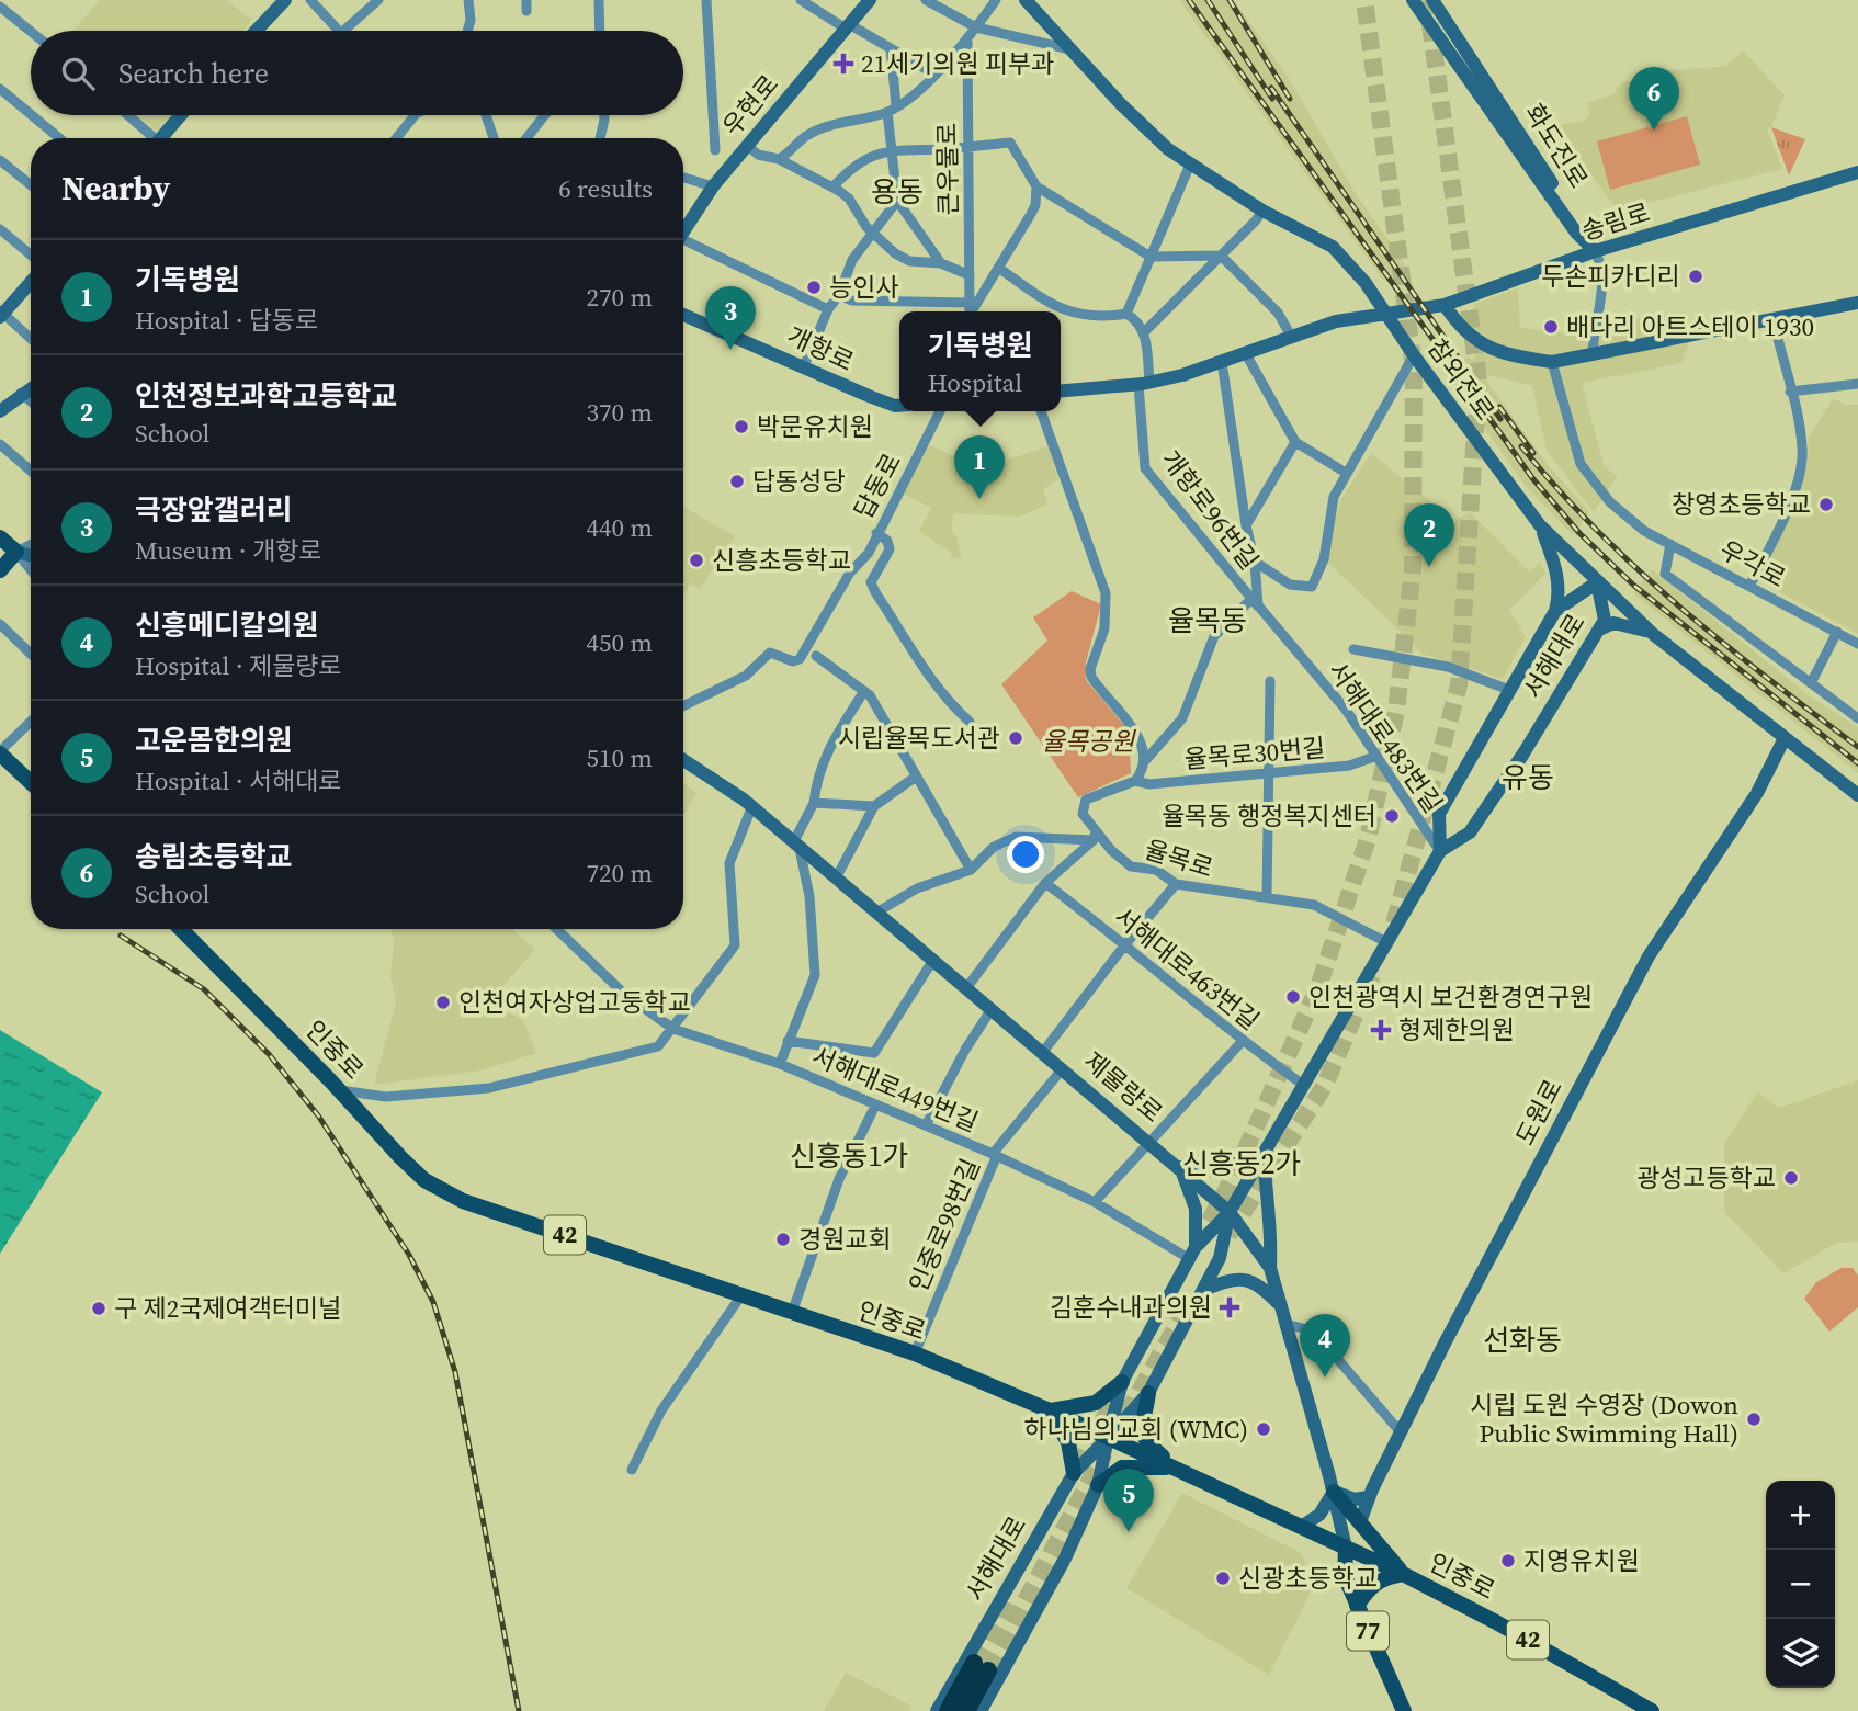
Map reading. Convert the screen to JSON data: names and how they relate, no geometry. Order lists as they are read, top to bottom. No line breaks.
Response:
{"streets":{"main road":["우현로","화도진로","송림로","개항로","참외전로","서해대로","인중로","제물량로","도원로","42","77"],"street":["큰우물로","답동로","개항로96번길","우각로","서해대로483번길","율목로30번길","율목로","서해대로463번길","서해대로449번길","인중로98번길"]},"crossings":[["화도진로","송림로"],["송림로","참외전로"],["참외전로","서해대로"],["참외전로","도원로"],["개항로96번길","서해대로483번길"],["서해대로","서해대로483번길"],["서해대로","율목로"],["서해대로","서해대로463번길"],["서해대로","인중로"],["서해대로","제물량로"],["서해대로","서해대로449번길"],["서해대로483번길","율목로30번길"],["인중로","제물량로"],["인중로","인중로98번길"],["제물량로","인중로98번길"],["서해대로449번길","인중로98번길"]],"districts":["용동","율목동","유동","신흥동1가","신흥동2가","선화동"],"parks":["율목공원"],"places":{"health":["21세기의원 피부과","형제한의원","김훈수내과의원"],"other":["두손피카디리","능인사","배다리 아트스테이 1930","박문유치원","답동성당","창영초등학교","신흥초등학교","시립율목도서관","율목동 행정복지센터","인천광역시 보건환경연구원","인천여자상업고둥학교","광성고등학교","경원교회","구 제2국제여객터미널","시립 도원 수영장 (Dowon Public Swimming Hall)","하나님의교회 (WMC)","지영유치원","신광초등학교"]},"page":{"search":"Search here","pins":["6","3","1","2","4","5"],"heading":["Nearby","6 results"],"list":[{"mark":"1","name":"기독병원","note":"Hospital · 답동로","value":"270 m"},{"mark":"2","name":"인천정보과학고등학교","note":"School","value":"370 m"},{"mark":"3","name":"극장앞갤러리","note":"Museum · 개항로","value":"440 m"},{"mark":"4","name":"신흥메디칼의원","note":"Hospital · 제물량로","value":"450 m"},{"mark":"5","name":"고운몸한의원","note":"Hospital · 서해대로","value":"510 m"},{"mark":"6","name":"송림초등학교","note":"School","value":"720 m"}],"popup":["기독병원","Hospital"],"map_buttons":["+","−"]}}
